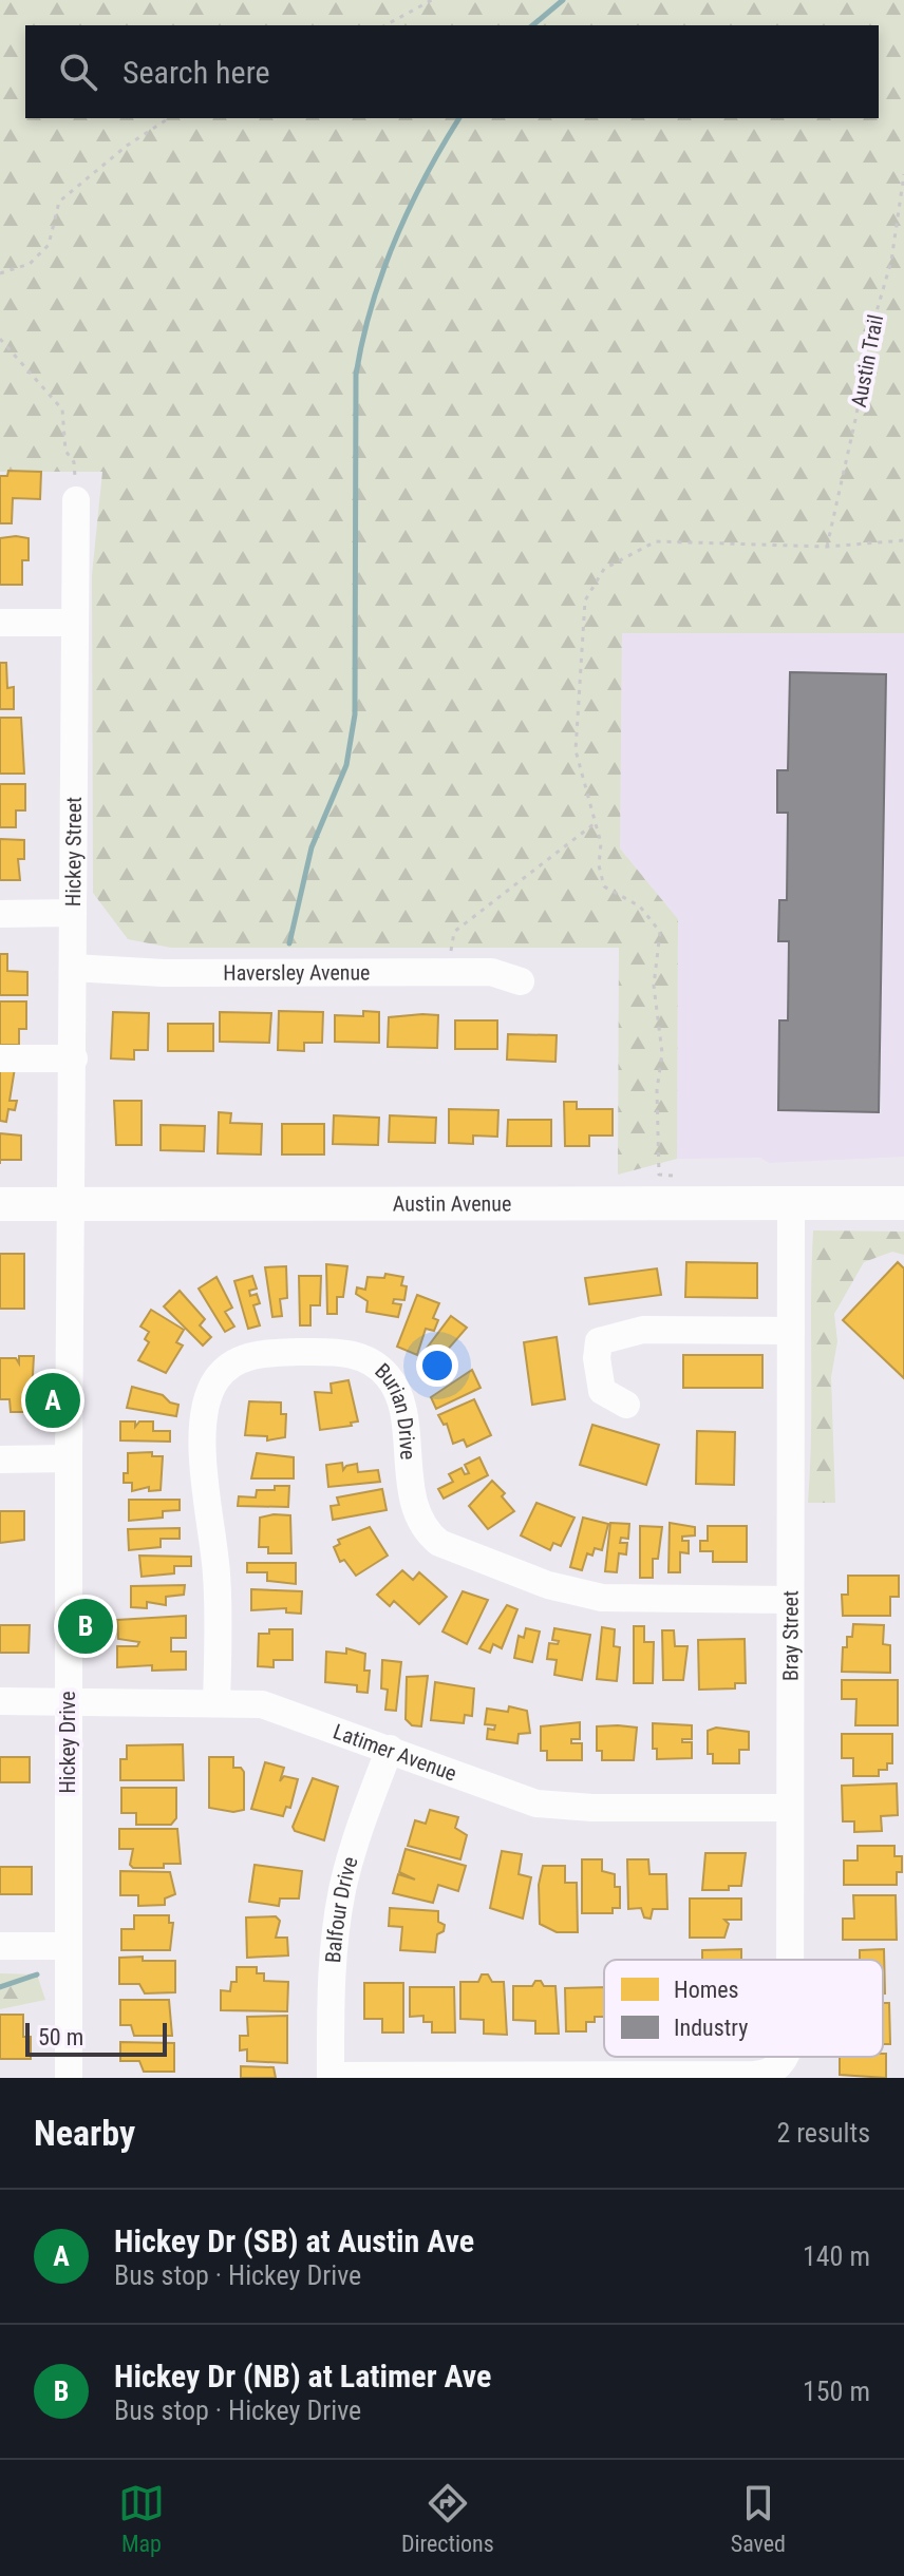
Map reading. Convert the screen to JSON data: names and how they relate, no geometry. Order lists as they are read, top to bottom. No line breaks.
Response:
{"streets":{"main road":["Austin Avenue"],"street":["Hickey Street","Haversley Avenue","Burian Drive","Bray Street","Hickey Drive","Latimer Avenue","Balfour Drive"],"path":["Austin Trail"]},"crossings":[["Hickey Street","Haversley Avenue"],["Hickey Street","Austin Avenue"],["Hickey Street","Hickey Drive"],["Austin Avenue","Bray Street"],["Austin Avenue","Hickey Drive"],["Burian Drive","Bray Street"],["Burian Drive","Latimer Avenue"],["Bray Street","Latimer Avenue"],["Bray Street","Balfour Drive"],["Hickey Drive","Latimer Avenue"],["Latimer Avenue","Balfour Drive"]],"legend":["Homes","Industry"],"scale_bar":"50 m","page":{"search":"Search here","pins":["A","B"],"scale":"50 m","heading":["Nearby","2 results"],"list":[{"mark":"A","name":"Hickey Dr (SB) at Austin Ave","note":"Bus stop · Hickey Drive","value":"140 m"},{"mark":"B","name":"Hickey Dr (NB) at Latimer Ave","note":"Bus stop · Hickey Drive","value":"150 m"}],"nav":["Map","Directions","Saved"]}}
